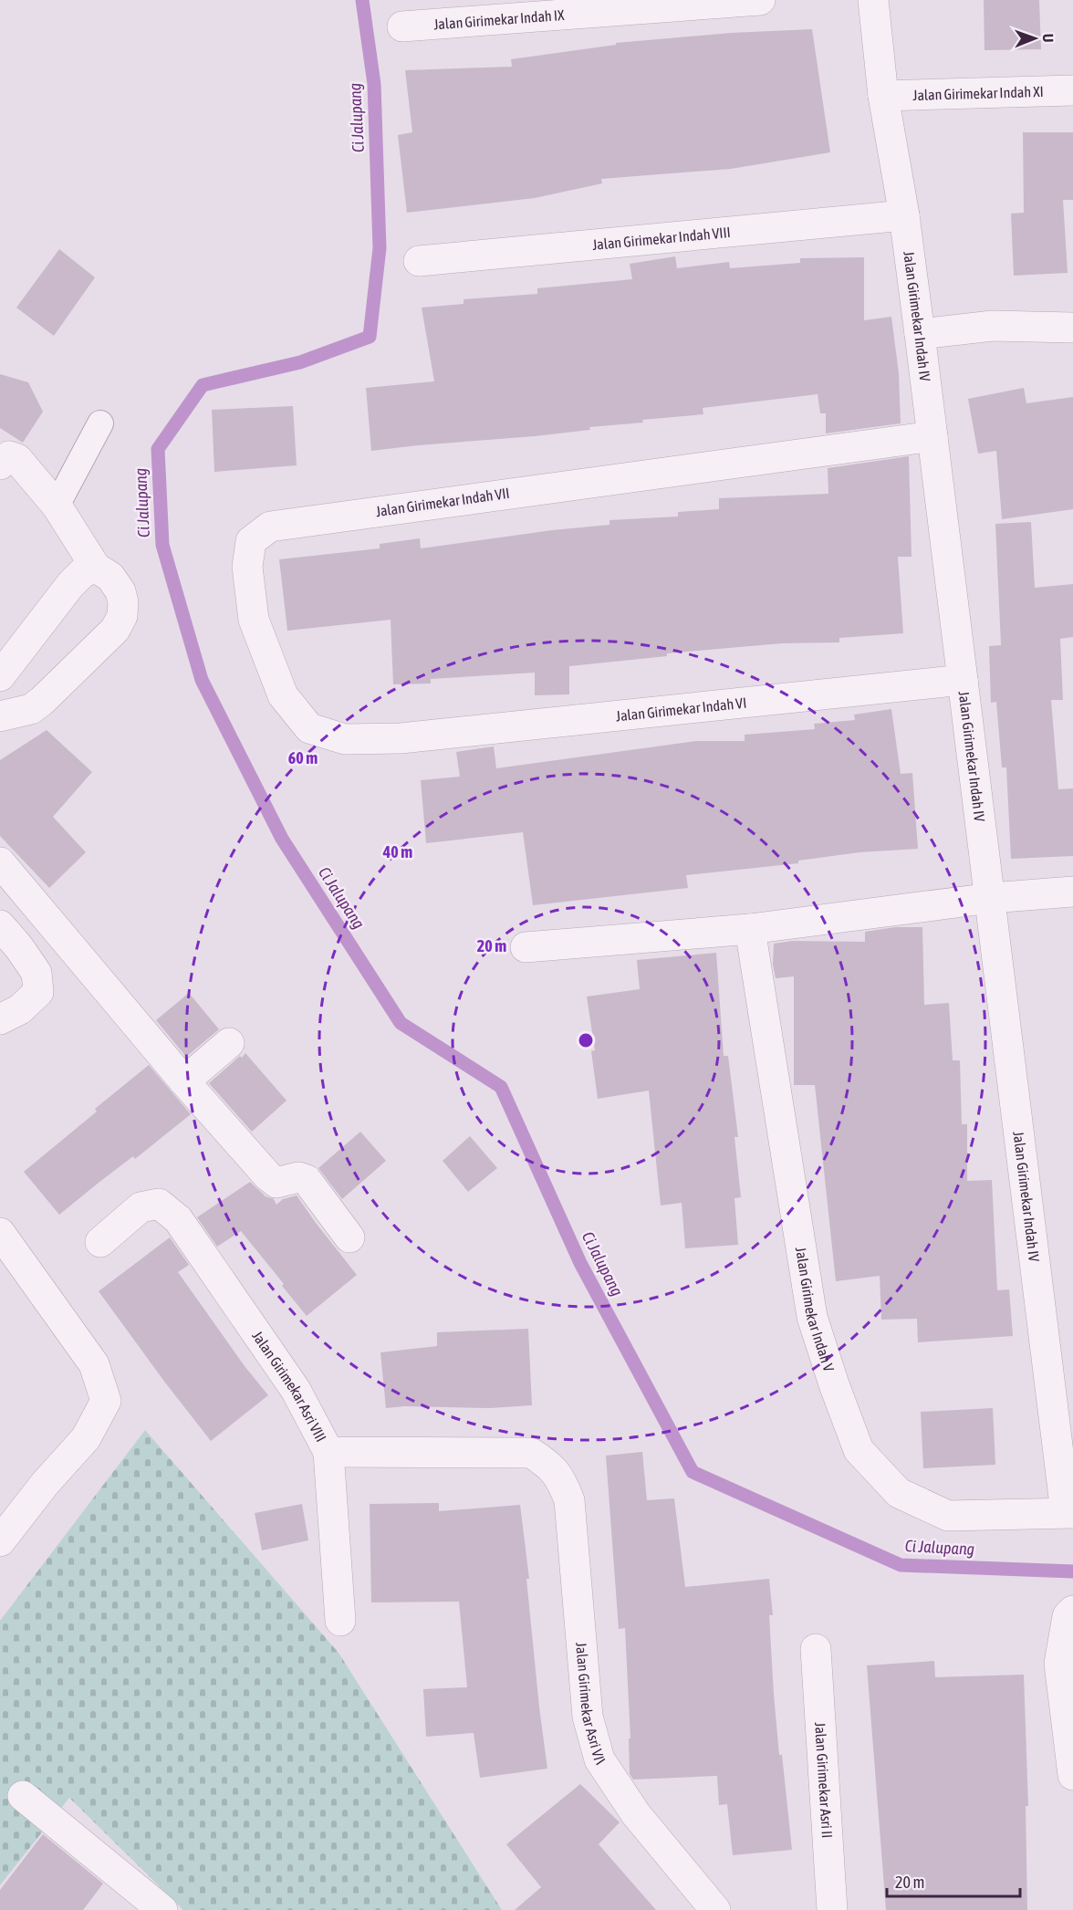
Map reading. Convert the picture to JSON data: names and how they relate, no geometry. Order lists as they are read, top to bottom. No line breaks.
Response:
{"streets":{"street":["Jalan Girimekar Indah IX","Jalan Girimekar Indah XI","Jalan Girimekar Indah VIII","Jalan Girimekar Indah IV","Jalan Girimekar Indah VII","Jalan Girimekar Indah VI","Jalan Girimekar Indah V","Jalan Girimekar Asri VIII","Jalan Girimekar Asri VII","Jalan Girimekar Asri II"]},"crossings":[["Jalan Girimekar Indah XI","Jalan Girimekar Indah IV"],["Jalan Girimekar Indah VIII","Jalan Girimekar Indah IV"],["Jalan Girimekar Indah IV","Jalan Girimekar Indah VII"],["Jalan Girimekar Indah IV","Jalan Girimekar Indah VI"],["Jalan Girimekar Indah IV","Jalan Girimekar Indah V"],["Jalan Girimekar Indah VII","Jalan Girimekar Indah VI"],["Jalan Girimekar Asri VIII","Jalan Girimekar Asri VII"]],"water":["Ci Jalupang"],"scale_bar":"20 m","north":"right","rings":["60 m","40 m","20 m"]}
